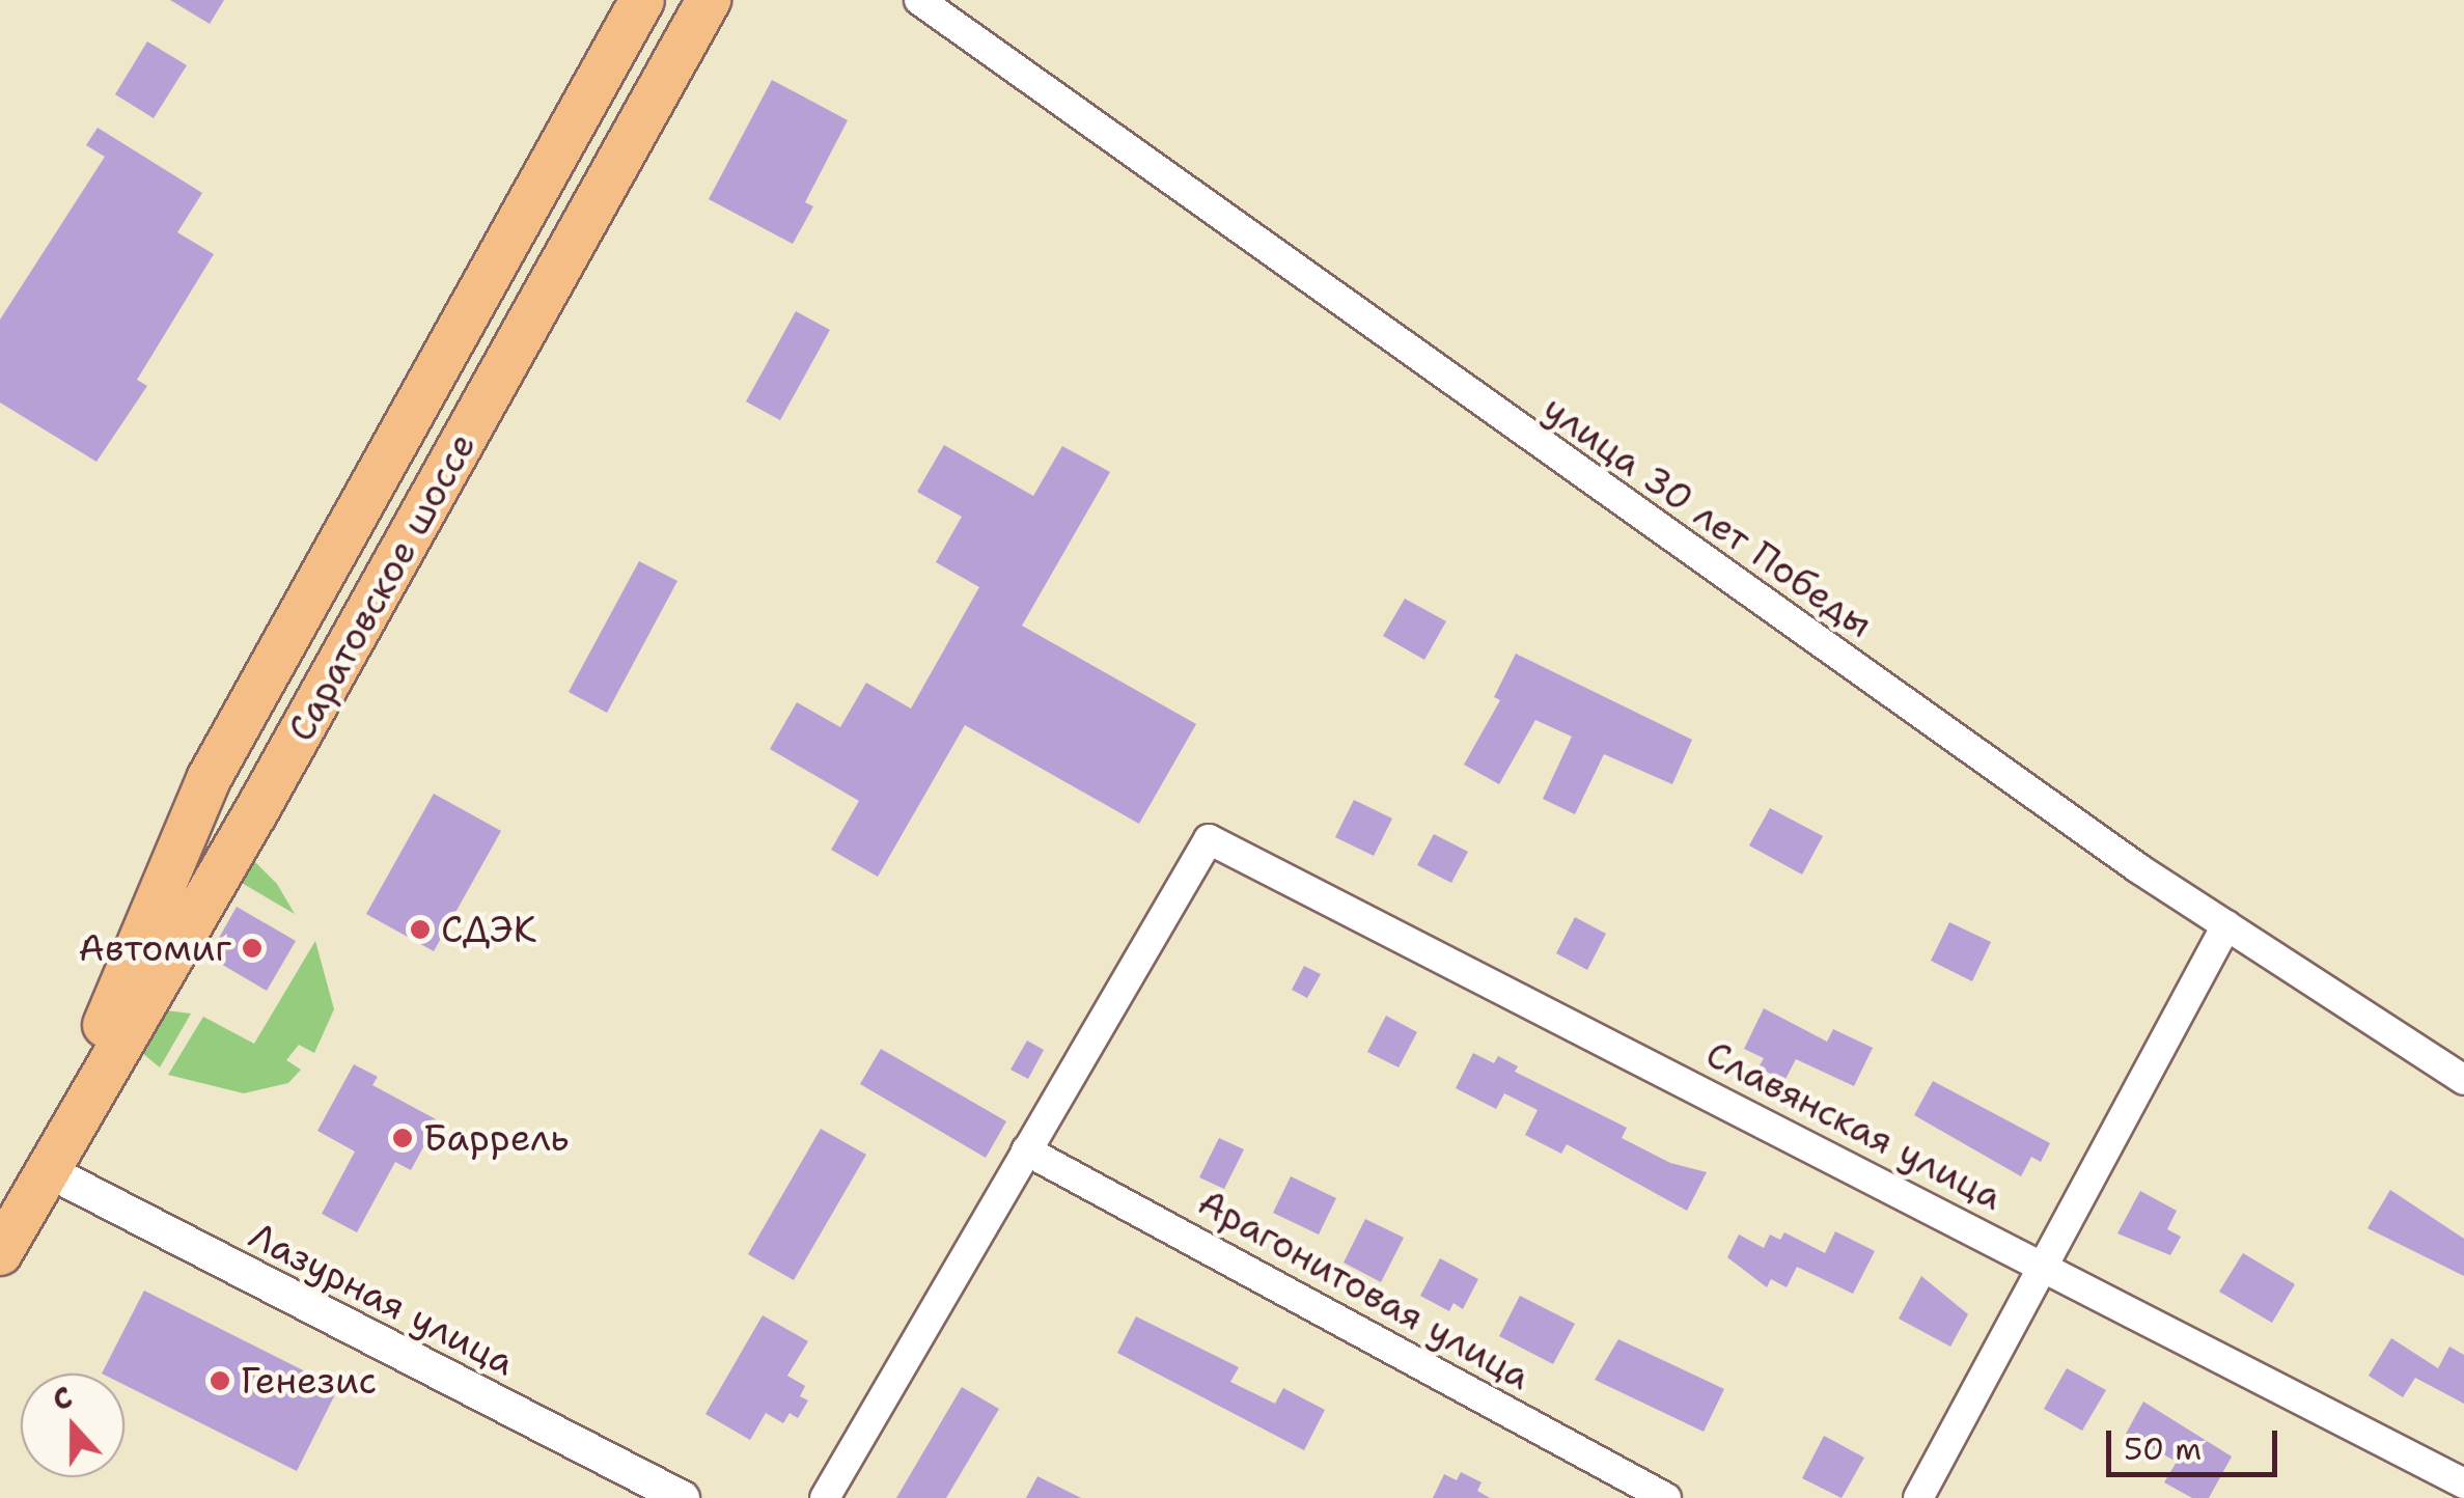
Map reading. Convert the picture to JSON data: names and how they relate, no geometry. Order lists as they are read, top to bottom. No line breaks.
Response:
{"streets":{"main road":["Саратовское шоссе"],"street":["улица 30 лет Победы","Славянская улица","Арагонитовая улица","Лазурная улица"]},"crossings":[["Саратовское шоссе","Лазурная улица"],["Славянская улица","Арагонитовая улица"]],"places":["СДЭК","Автомиг","Баррель","Генезис"],"scale_bar":"50 m","north":"top"}
